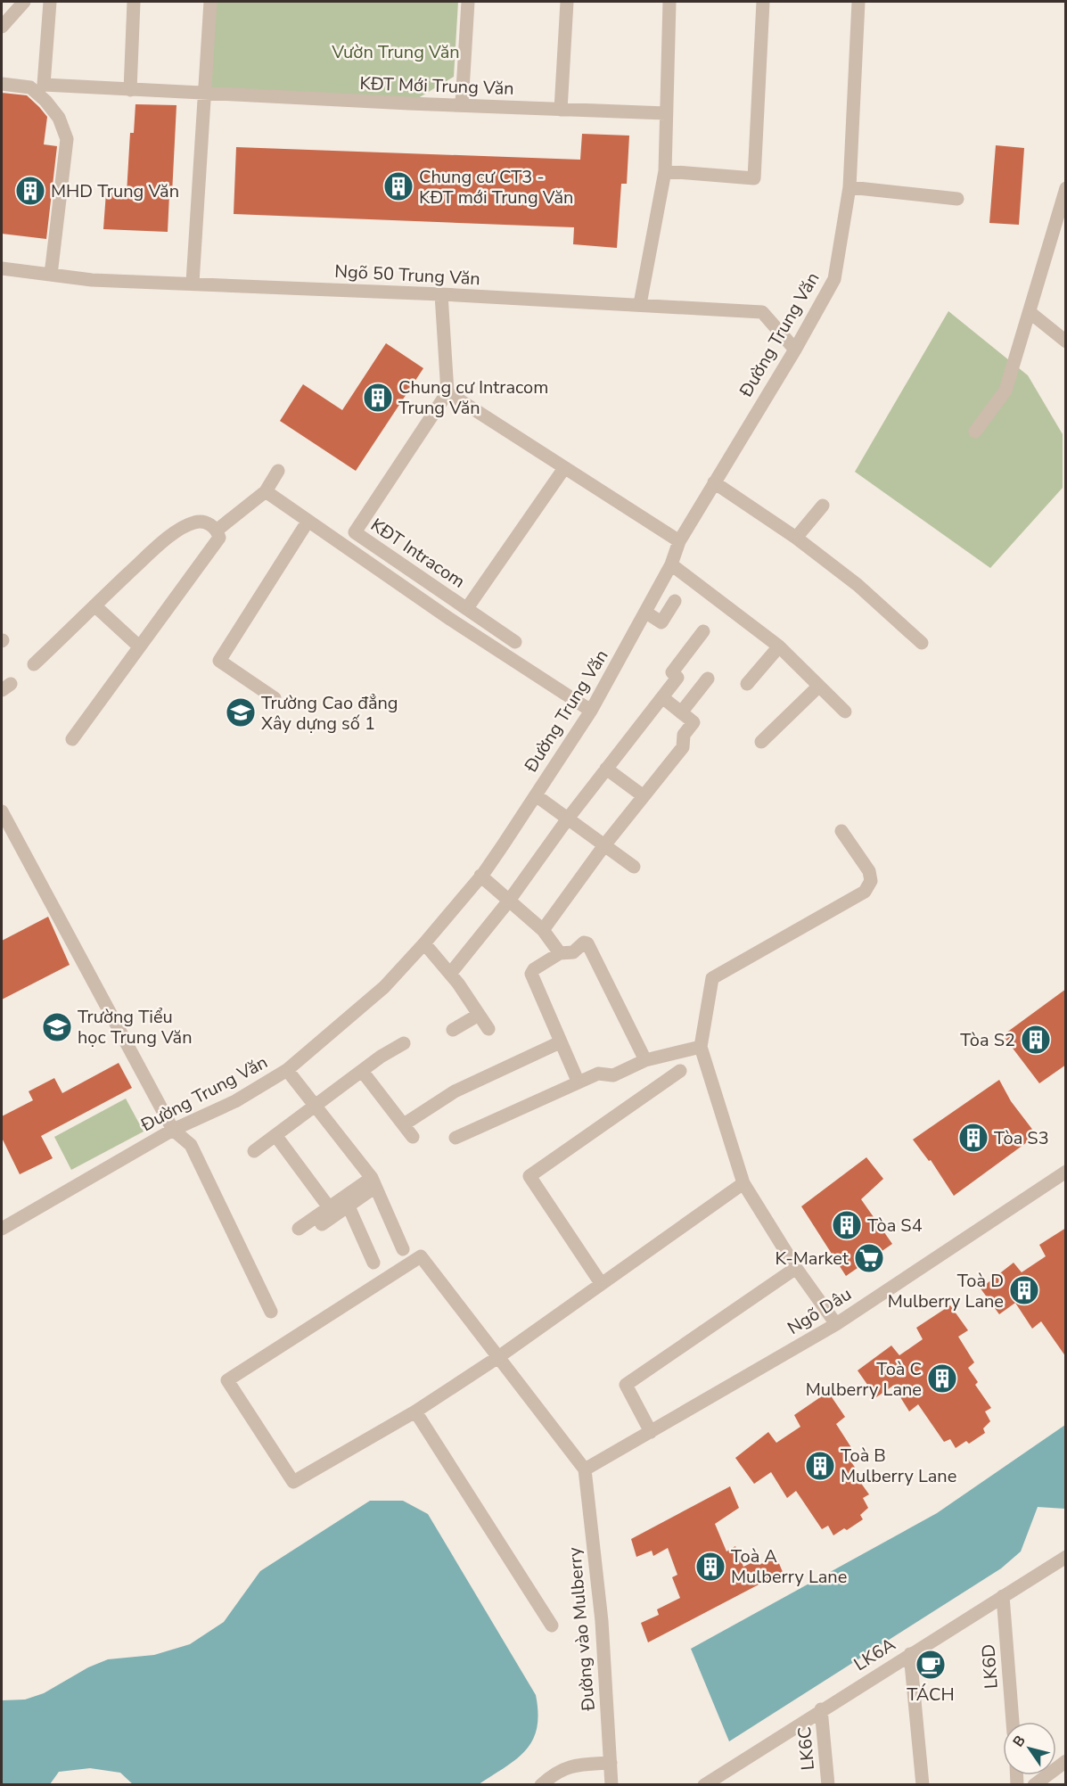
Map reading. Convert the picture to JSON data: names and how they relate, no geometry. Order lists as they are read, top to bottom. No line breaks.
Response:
{"streets":{"street":["KĐT Mới Trung Văn","Ngõ 50 Trung Văn","Đường Trung Văn","KĐT Intracom","Ngõ Dâu","Đường vào Mulberry","LK6A","LK6D","LK6C"]},"crossings":[["Ngõ 50 Trung Văn","Đường Trung Văn"],["Ngõ Dâu","Đường vào Mulberry"],["LK6A","LK6D"],["LK6A","LK6C"]],"parks":["Vườn Trung Văn"],"places":{"building":["Chung cư CT3 - KĐT mới Trung Văn","MHD Trung Văn","Chung cư Intracom Trung Văn","Tòa S2","Tòa S3","Tòa S4","Toà D Mulberry Lane","Toà C Mulberry Lane","Toà B Mulberry Lane","Toà A Mulberry Lane"],"school or university":["Trường Cao đẳng Xây dựng số 1","Trường Tiểu học Trung Văn"],"supermarket":["K-Market"],"cafe":["TÁCH"]},"north":"top left"}
